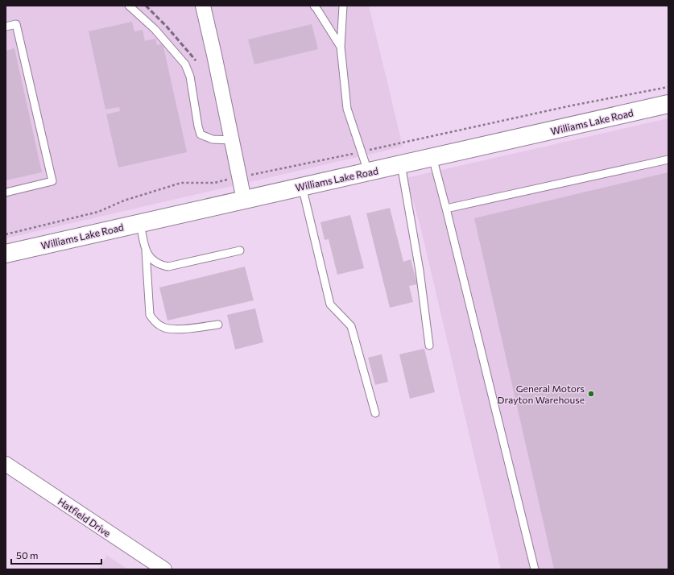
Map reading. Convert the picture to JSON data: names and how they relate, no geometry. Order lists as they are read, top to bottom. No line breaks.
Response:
{"streets":{"main road":["Williams Lake Road"],"street":["Hatfield Drive"]},"places":["General Motors Drayton Warehouse"],"scale_bar":"50 m"}
